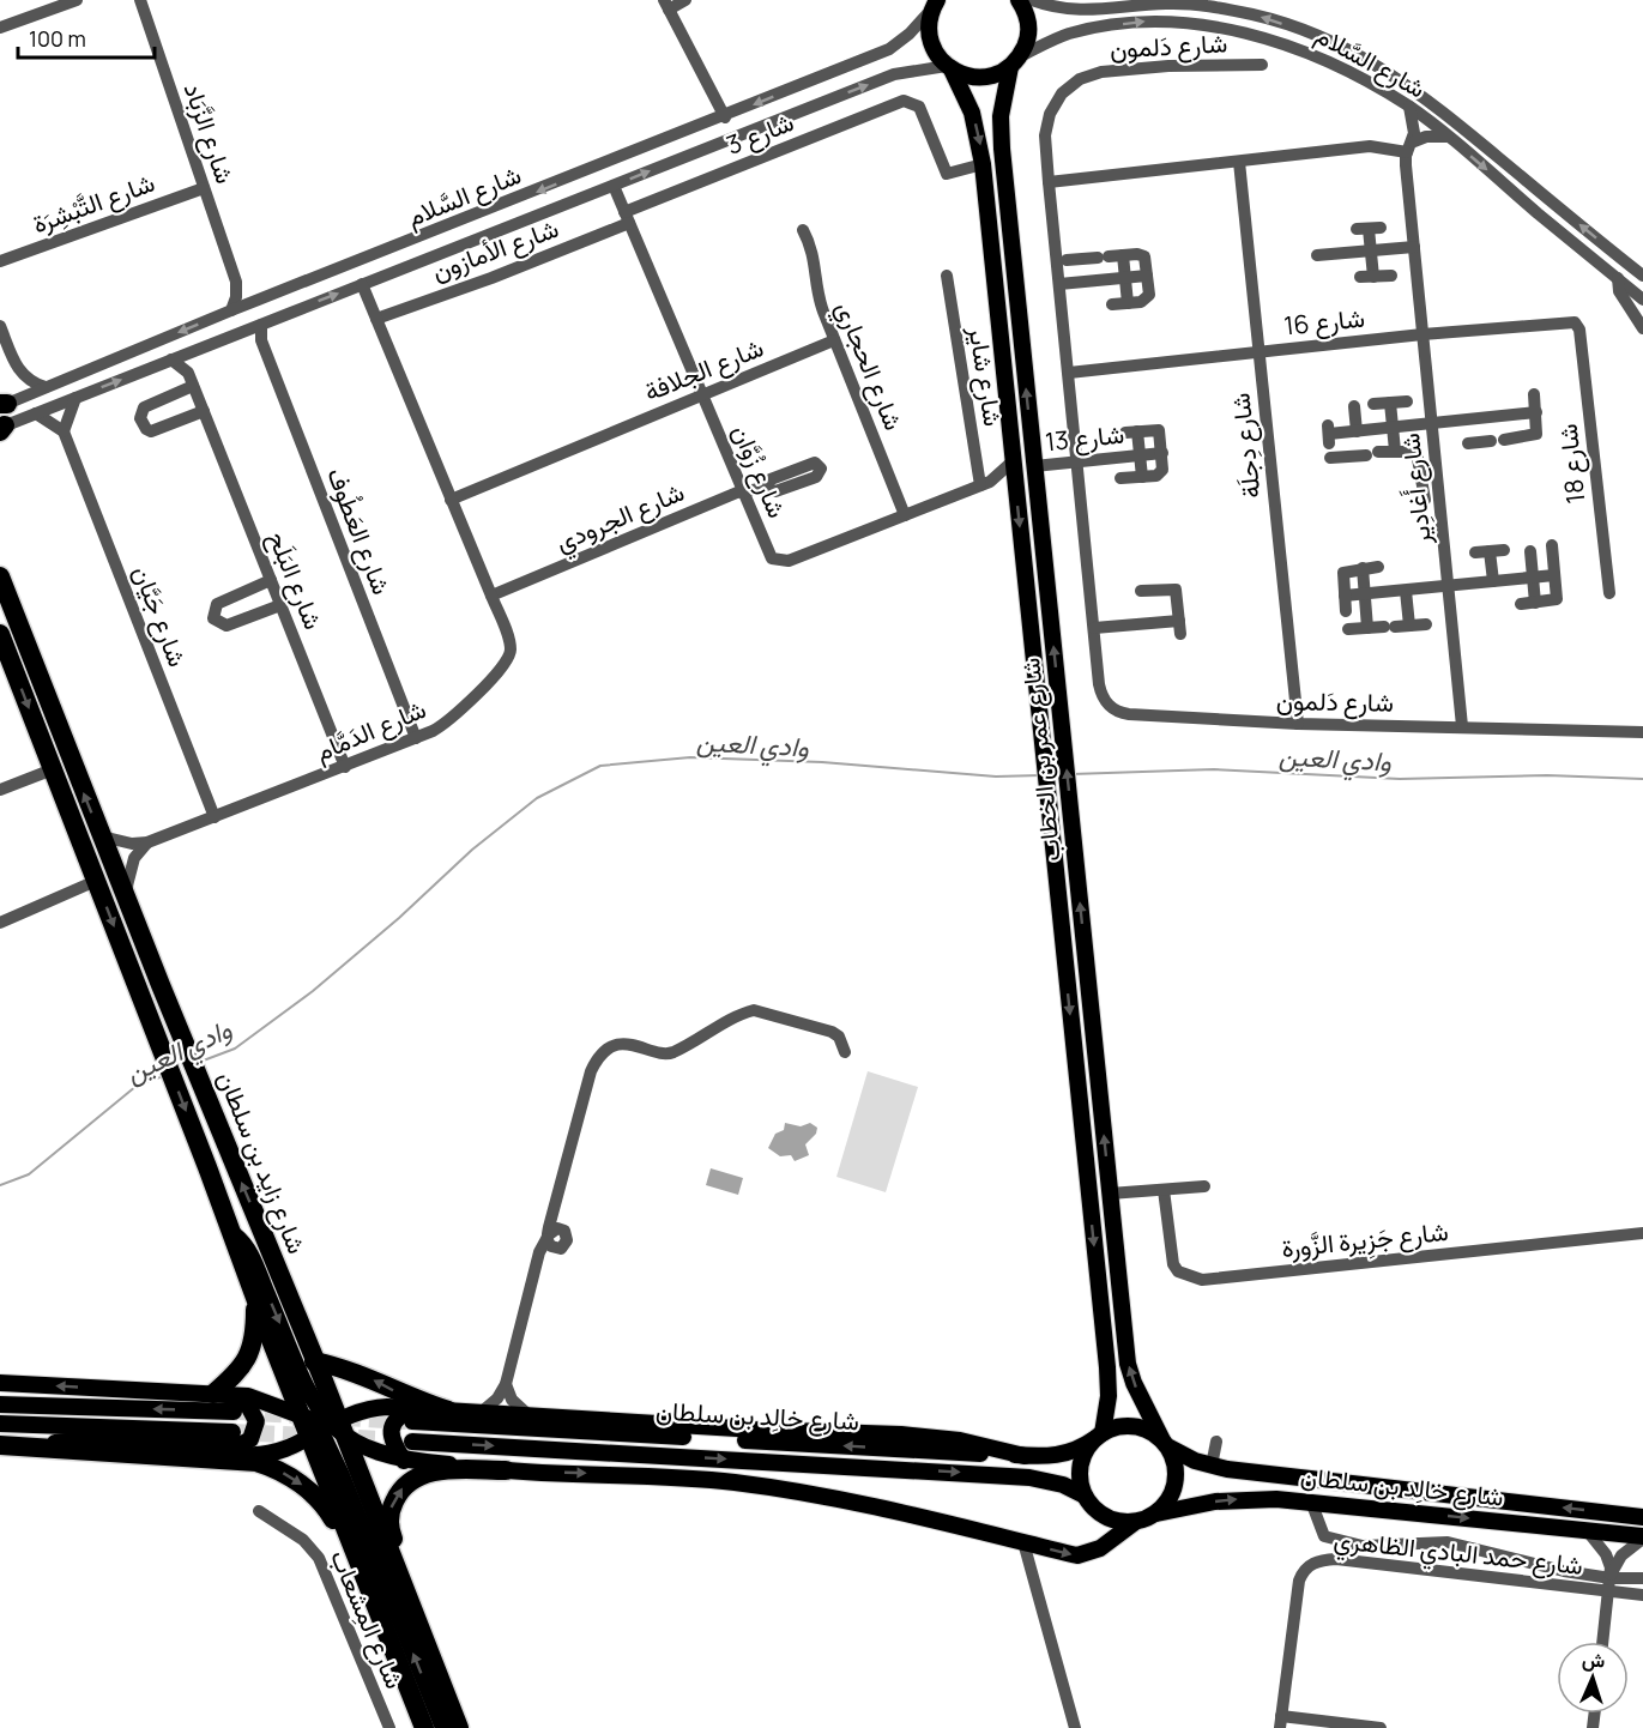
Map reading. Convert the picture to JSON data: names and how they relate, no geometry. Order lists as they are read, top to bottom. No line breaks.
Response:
{"streets":{"highway":["شارع زايد بن سلطان"],"main road":["شارع عمر بن الخطاب","شارع خالِد بن سلطان"],"street":["شارع دَلمون","شارع السَّلام","شارع الزَّبَاد","شارع 3","شارع التَّبْشِرَة","شارع الأمازون","شارع 16","شارع الحجاري","شارع الجلافة","شارع شاير","شارع 13","شارع دِجلَة","شارع 18","شارع زُوَّان","شارع أَغادِير","شارع الجرودي","شارع العَطُوف","شارع البَلَح","شارع جَيَّان","شارع الدَمَّام","شارع جَزِيرة الزَّورة","شارع حمد البادي الظاهري","شارع المِشعاب"]},"crossings":[["شارع دَلمون","شارع 16"],["شارع دَلمون","شارع 13"],["شارع دَلمون","شارع دِجلَة"],["شارع دَلمون","شارع أَغادِير"],["شارع السَّلام","شارع الزَّبَاد"],["شارع السَّلام","شارع زُوَّان"],["شارع السَّلام","شارع أَغادِير"],["شارع السَّلام","شارع العَطُوف"],["شارع السَّلام","شارع الدَمَّام"],["شارع السَّلام","شارع عمر بن الخطاب"],["شارع الزَّبَاد","شارع التَّبْشِرَة"],["شارع 3","شارع الأمازون"],["شارع 3","شارع زُوَّان"],["شارع 3","شارع عمر بن الخطاب"],["شارع الأمازون","شارع زُوَّان"],["شارع الأمازون","شارع الدَمَّام"],["شارع 16","شارع دِجلَة"],["شارع 16","شارع 18"],["شارع 16","شارع أَغادِير"],["شارع الحجاري","شارع الجلافة"],["شارع الحجاري","شارع زُوَّان"],["شارع الجلافة","شارع زُوَّان"],["شارع الجلافة","شارع الدَمَّام"],["شارع شاير","شارع زُوَّان"],["شارع 13","شارع عمر بن الخطاب"],["شارع زُوَّان","شارع الجرودي"],["شارع زُوَّان","شارع عمر بن الخطاب"],["شارع الجرودي","شارع الدَمَّام"],["شارع العَطُوف","شارع الدَمَّام"],["شارع البَلَح","شارع الدَمَّام"],["شارع جَيَّان","شارع الدَمَّام"],["شارع الدَمَّام","شارع زايد بن سلطان"],["شارع عمر بن الخطاب","شارع خالِد بن سلطان"]],"water":["وادي العين"],"scale_bar":"100 m","north":"top"}
